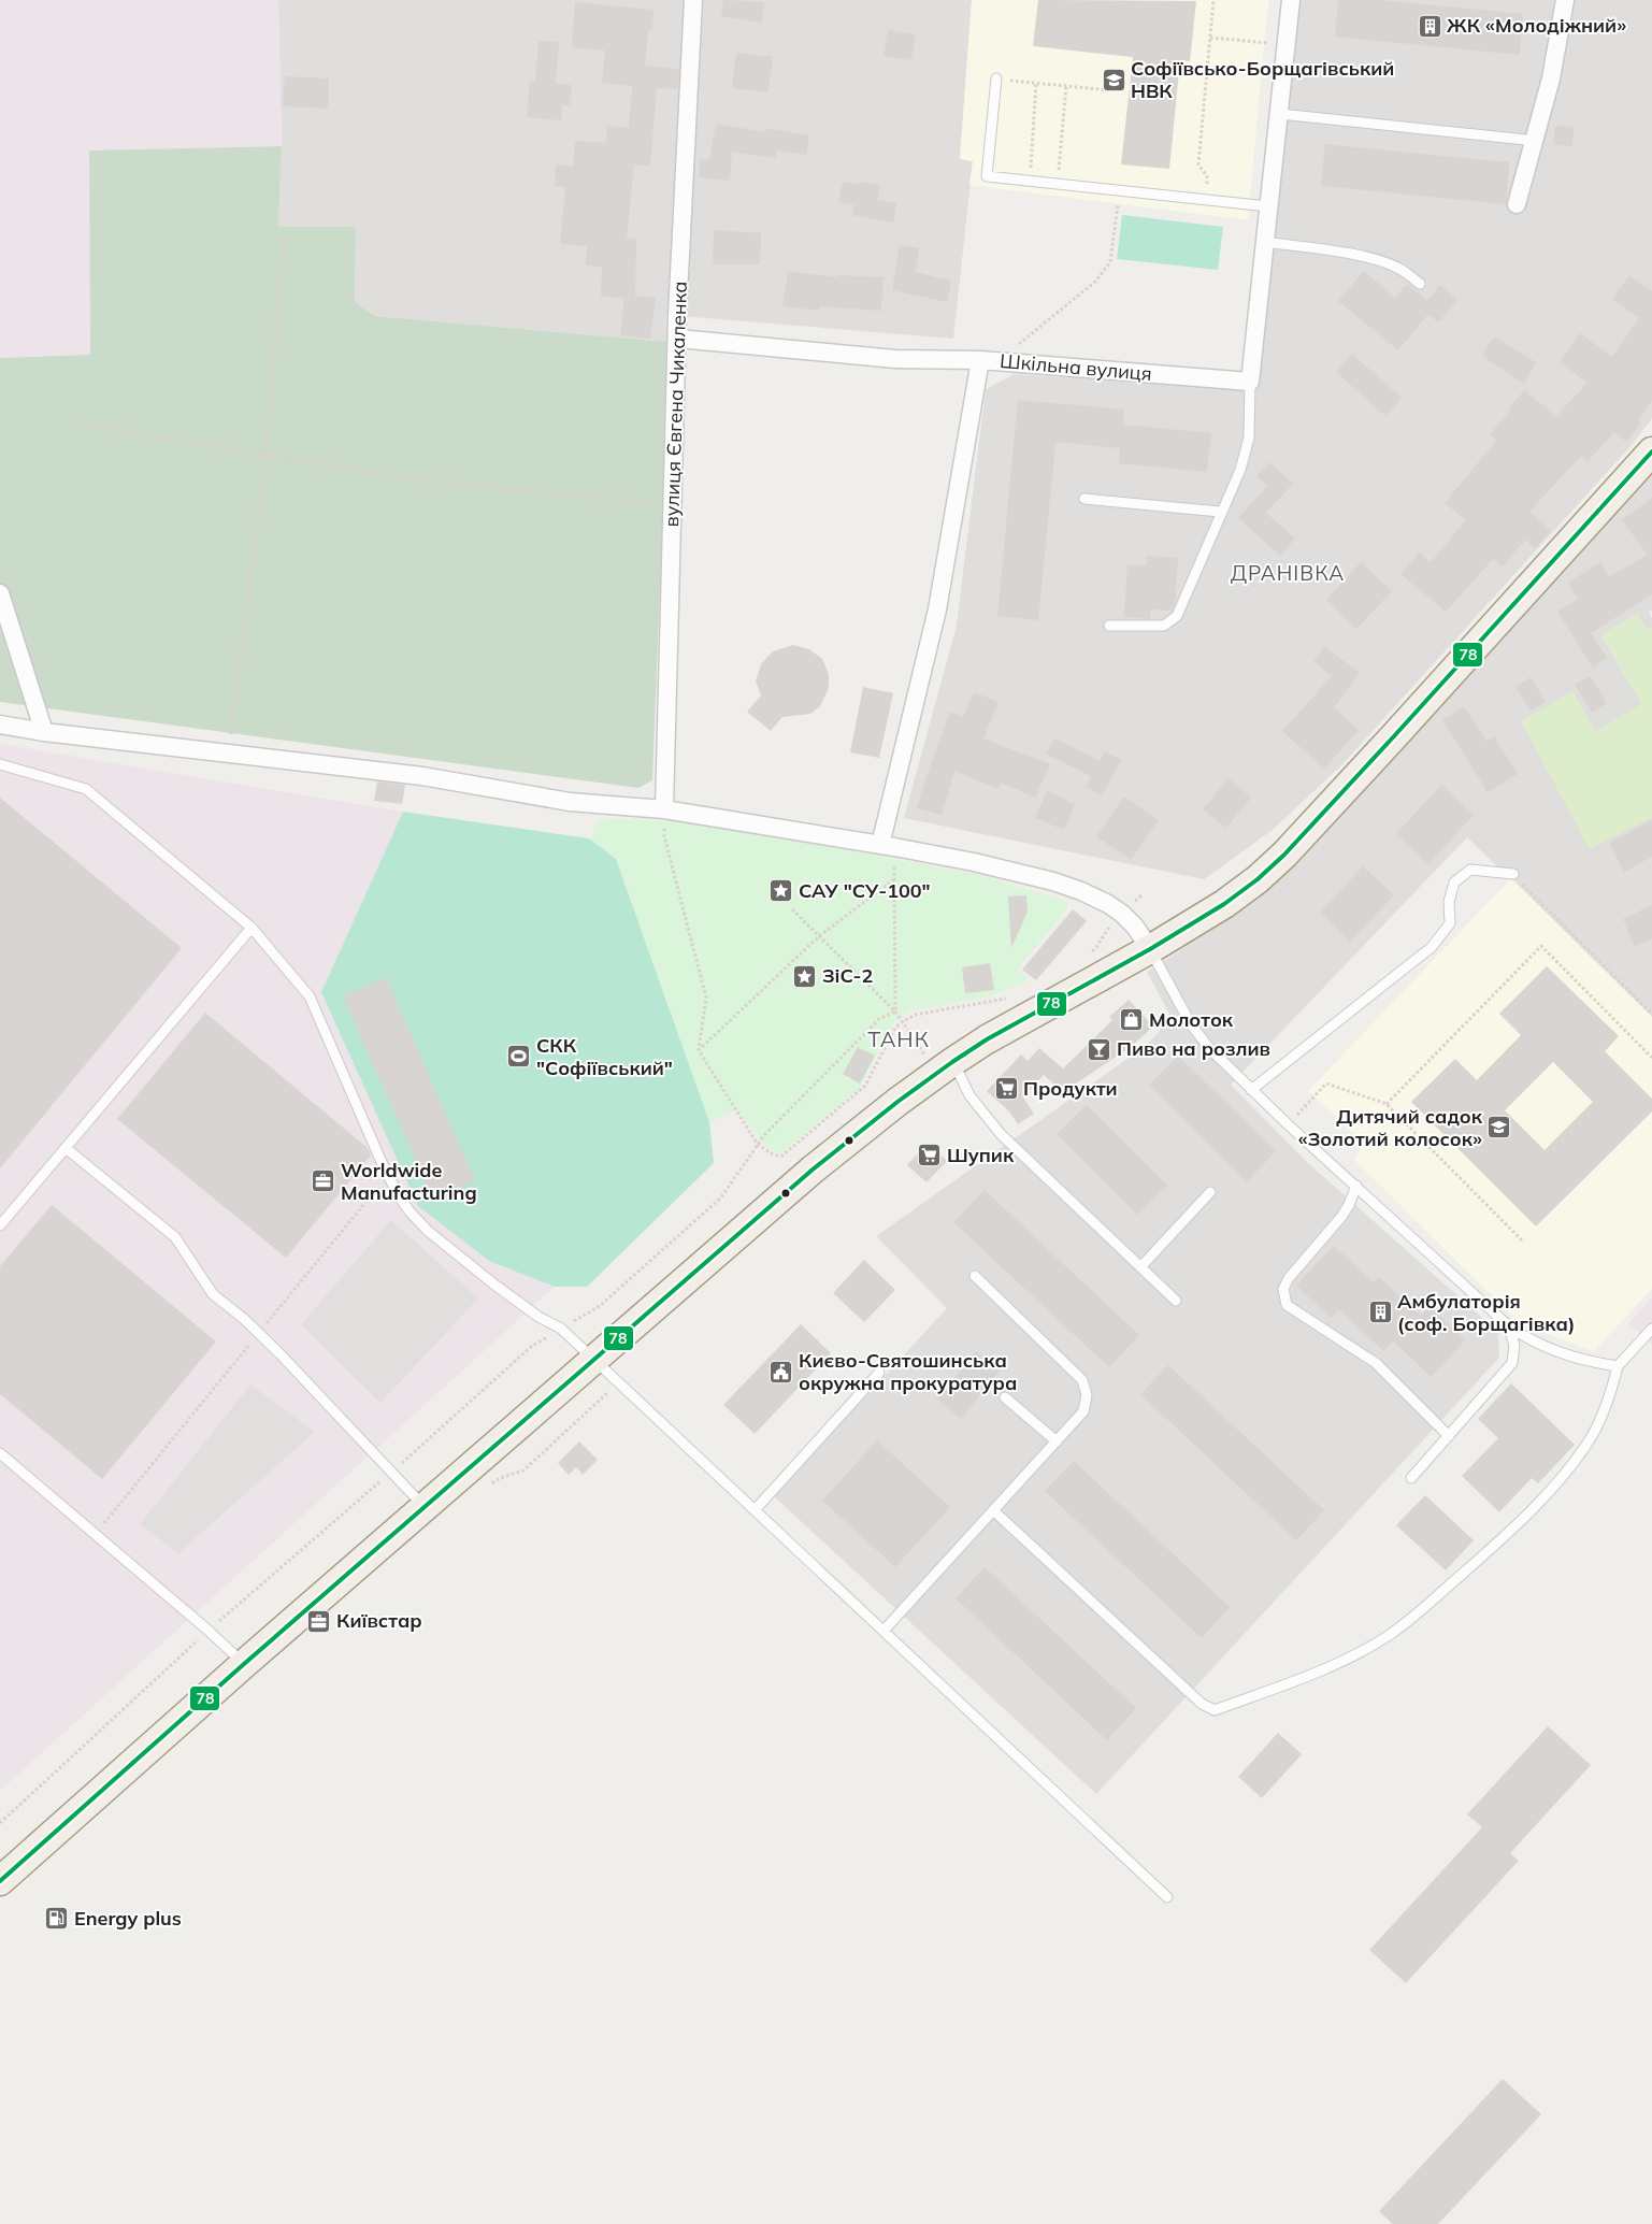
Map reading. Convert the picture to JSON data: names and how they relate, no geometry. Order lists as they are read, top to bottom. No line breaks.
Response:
{"streets":{"street":["Шкільна вулиця","вулиця Євгена Чикаленка"]},"districts":["ДРАНІВКА","ТАНК"],"places":{"building":["ЖК «Молодіжний»","Амбулаторія (соф. Борщагівка)"],"school or university":["Софіївсько-Борщагівський НВК","Дитячий садок «Золотий колосок»"],"place":["САУ \"СУ-100\"","ЗіС-2"],"shop":["Молоток"],"bar":["Пиво на розлив"],"sports":["СКК \"Софіївський\""],"supermarket":["Продукти","Шупик"],"office":["Worldwide Manufacturing","Київстар"],"public building":["Києво-Святошинська окружна прокуратура"],"fuel station":["Energy plus"]},"lines":["transit line 78"]}
